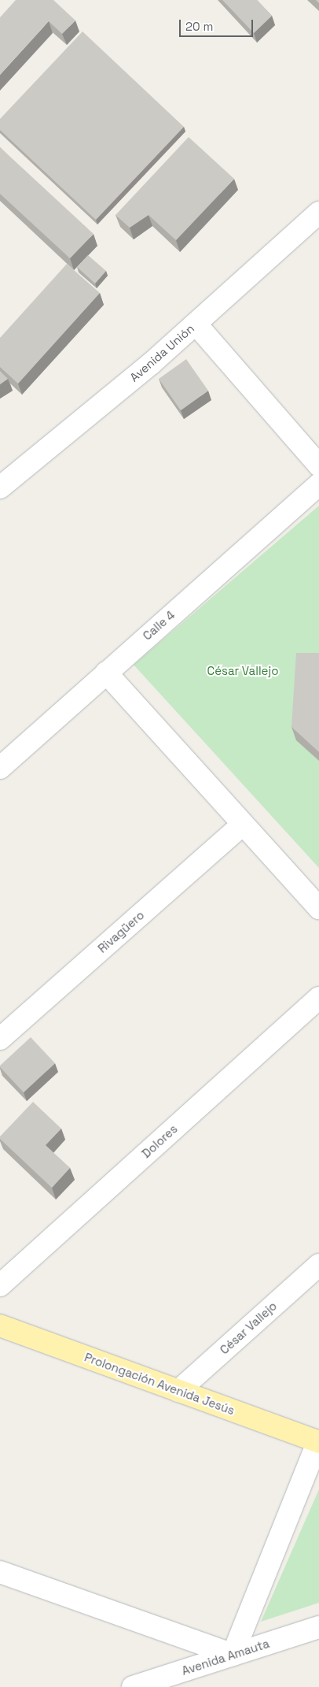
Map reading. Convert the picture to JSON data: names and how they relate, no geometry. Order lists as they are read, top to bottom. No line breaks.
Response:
{"streets":{"main road":["Prolongación Avenida Jesús"],"street":["Avenida Unión","Calle 4","Rivagüero","Dolores","César Vallejo","Avenida Amauta"]},"crossings":[["César Vallejo","Prolongación Avenida Jesús"]],"parks":["César Vallejo"],"scale_bar":"20 m"}
